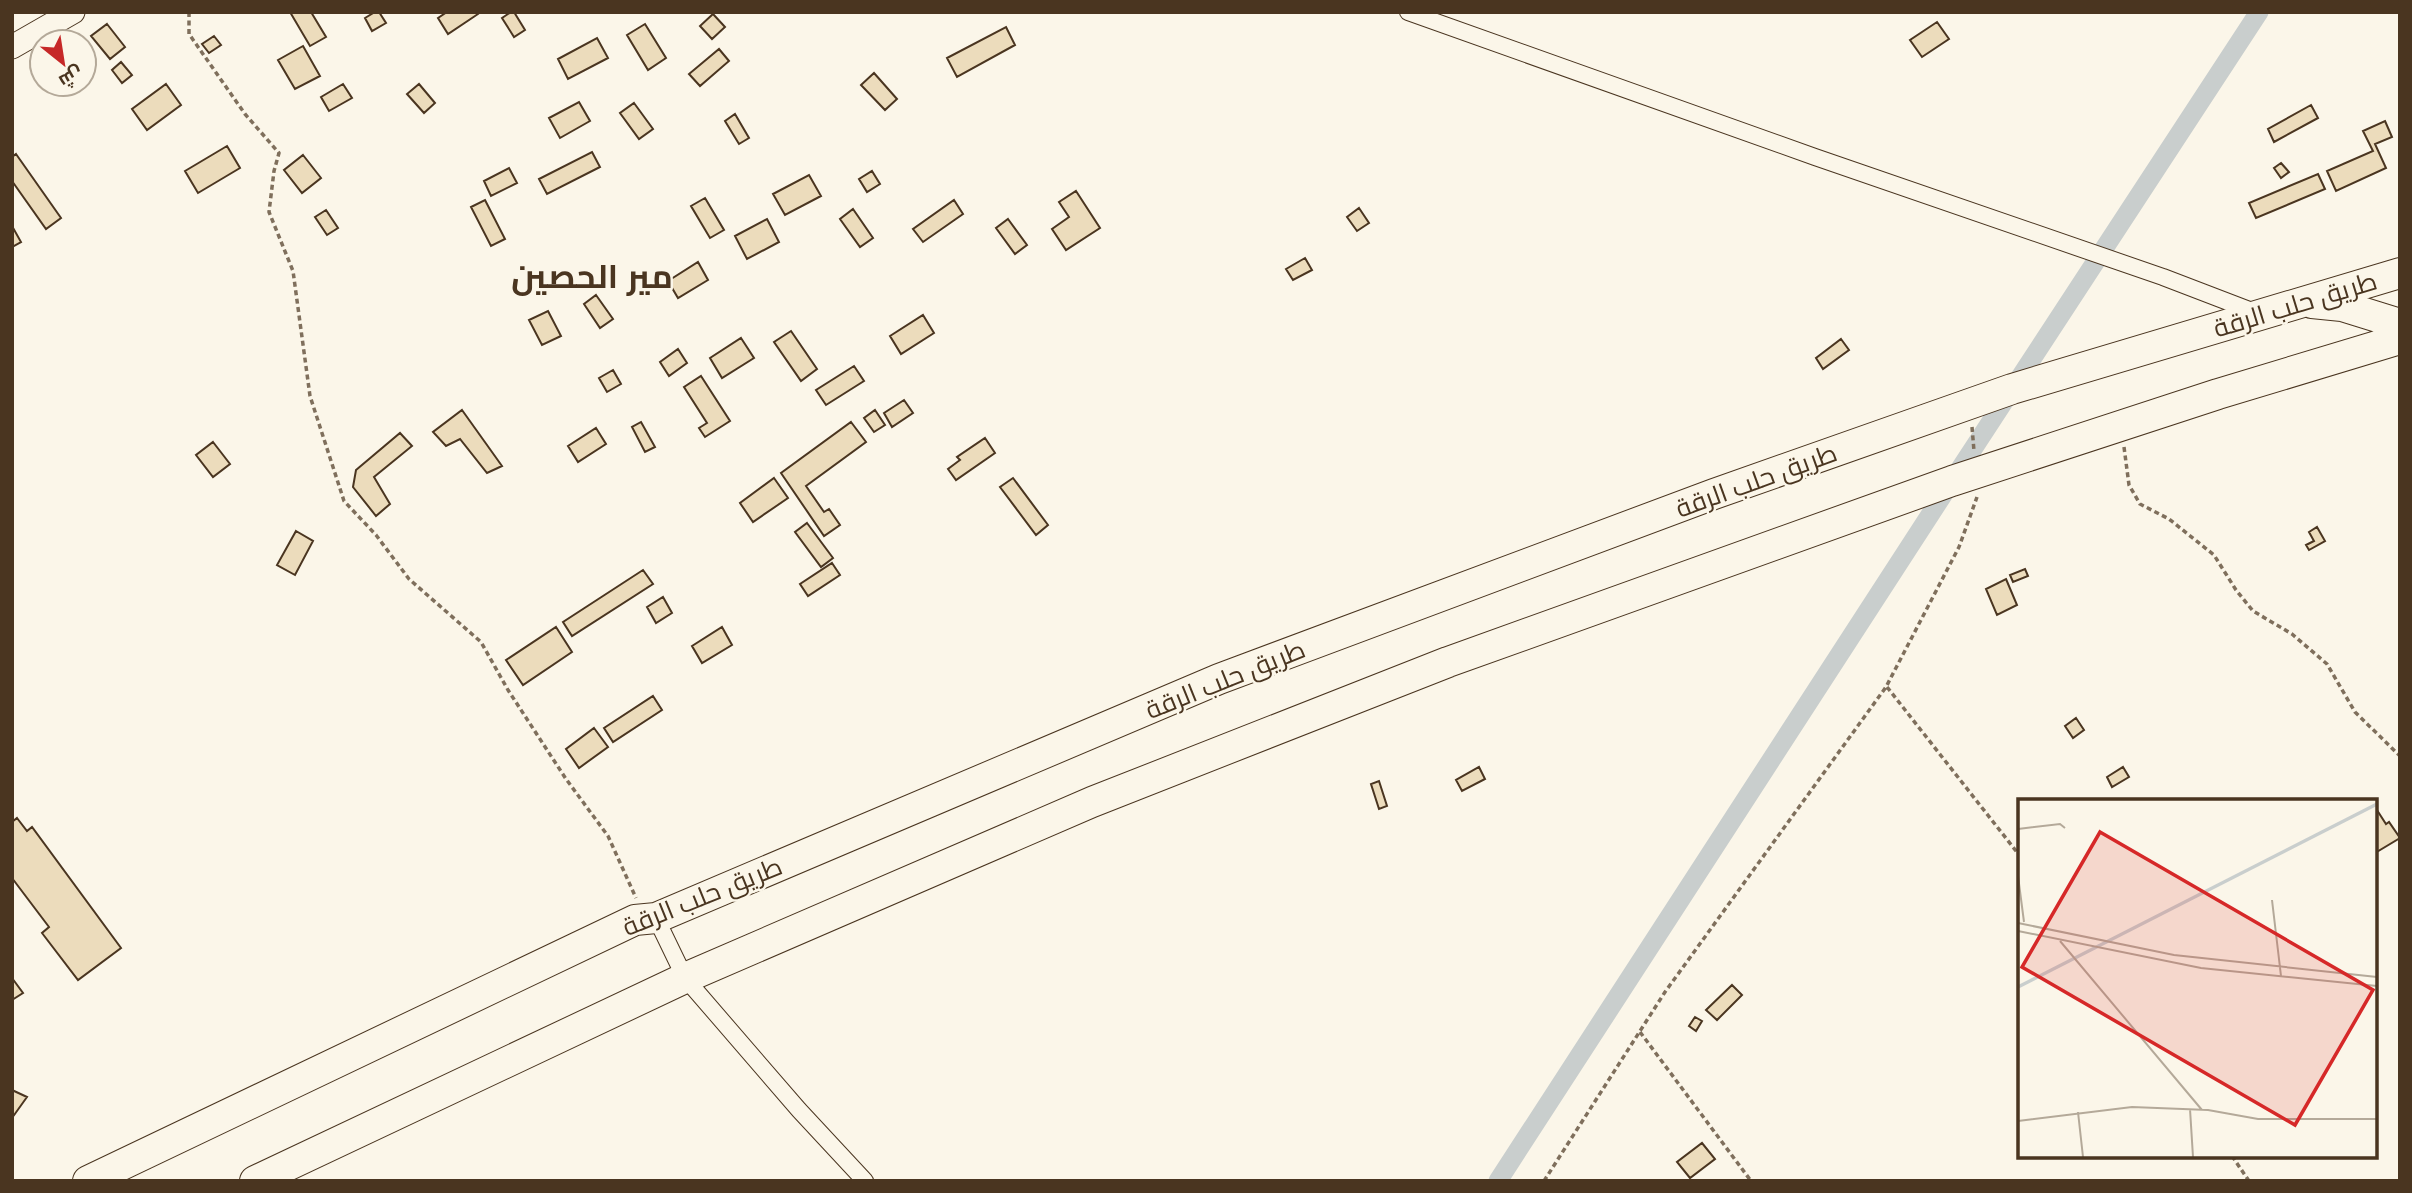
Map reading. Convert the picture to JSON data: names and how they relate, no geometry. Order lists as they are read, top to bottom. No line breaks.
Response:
{"streets":{"highway":["طريق حلب الرقة"]},"districts":["مير الحصين"],"north":"bottom right"}
